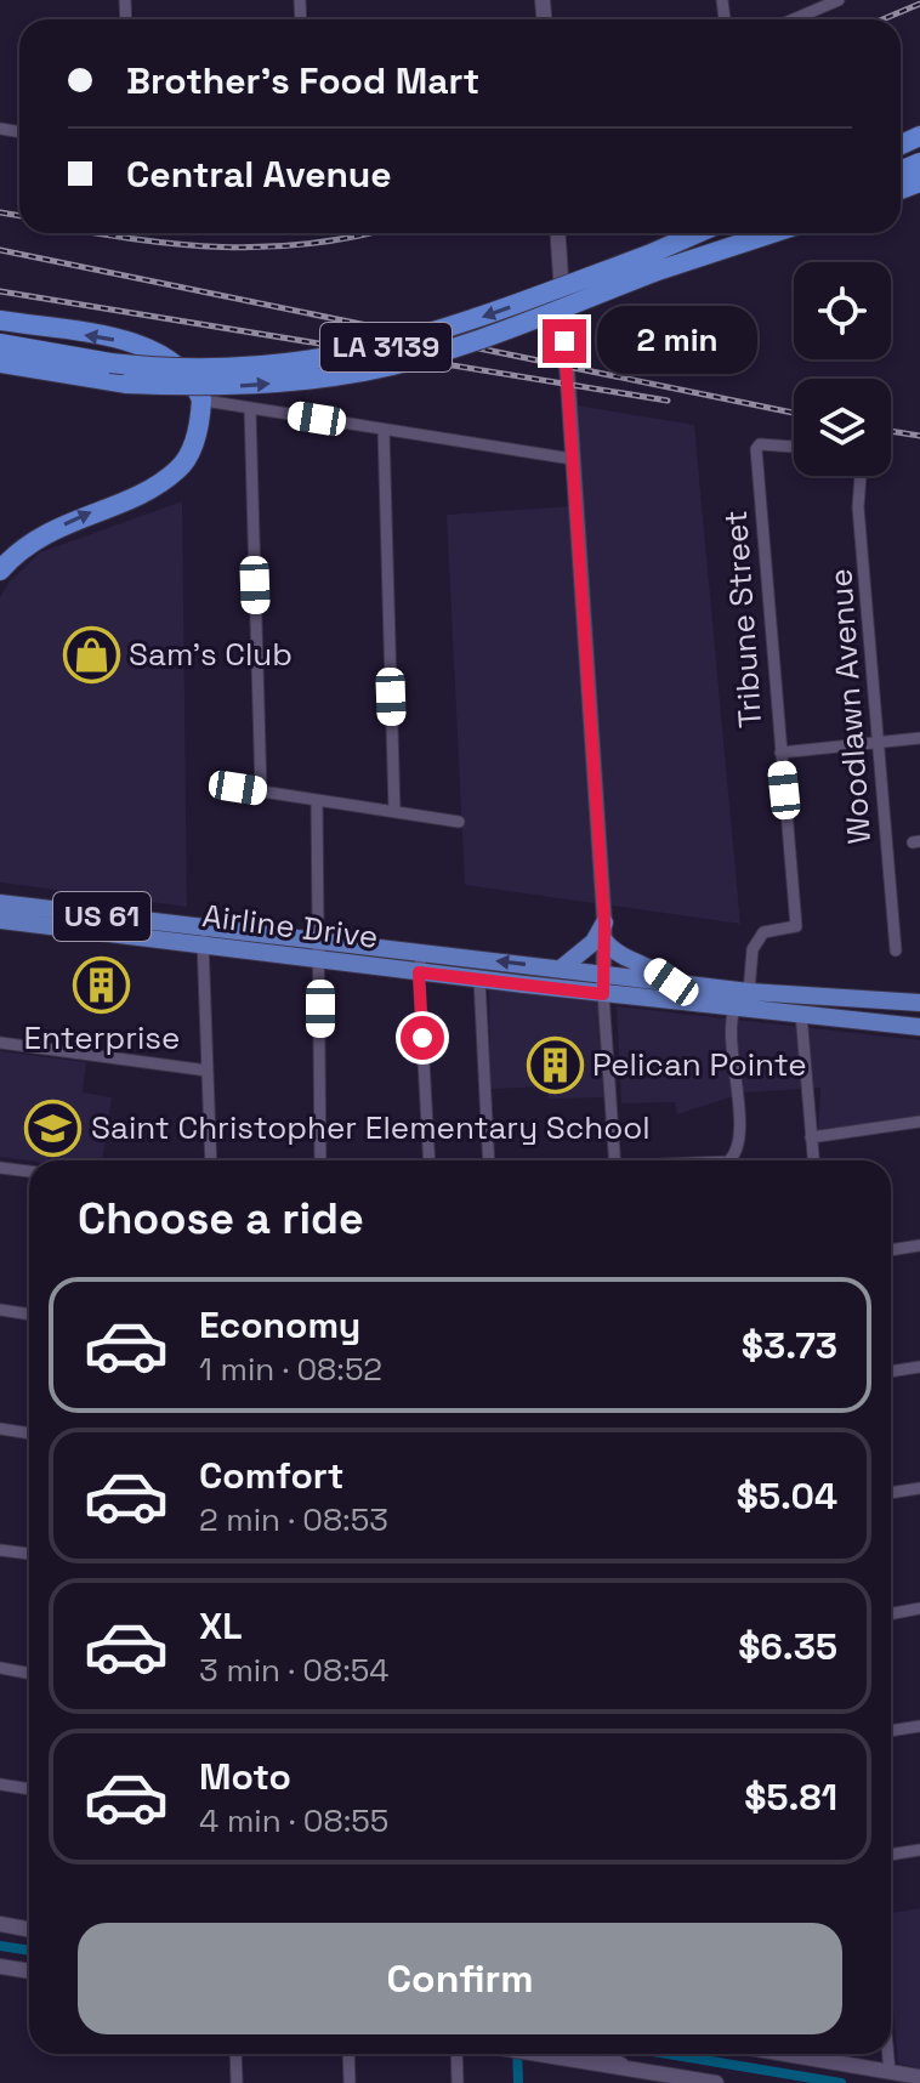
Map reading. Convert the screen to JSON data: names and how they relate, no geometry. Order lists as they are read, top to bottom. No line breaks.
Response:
{"streets":{"highway":["LA 3139","US 61","Airline Drive"],"street":["Tribune Street","Woodlawn Avenue"]},"crossings":[["Tribune Street","Airline Drive"]],"places":{"shop":["Sam's Club"],"building":["Enterprise","Pelican Pointe"],"school or university":["Saint Christopher Elementary School"]},"page":{"banner":["Brother's Food Mart","Central Avenue"],"bubble":"2 min","heading":"Choose a ride","list":[{"name":"Economy","note":"1 min · 08:52","value":"$3.73"},{"name":"Comfort","note":"2 min · 08:53","value":"$5.04"},{"name":"XL","note":"3 min · 08:54","value":"$6.35"},{"name":"Moto","note":"4 min · 08:55","value":"$5.81"}],"buttons":"Confirm"}}
